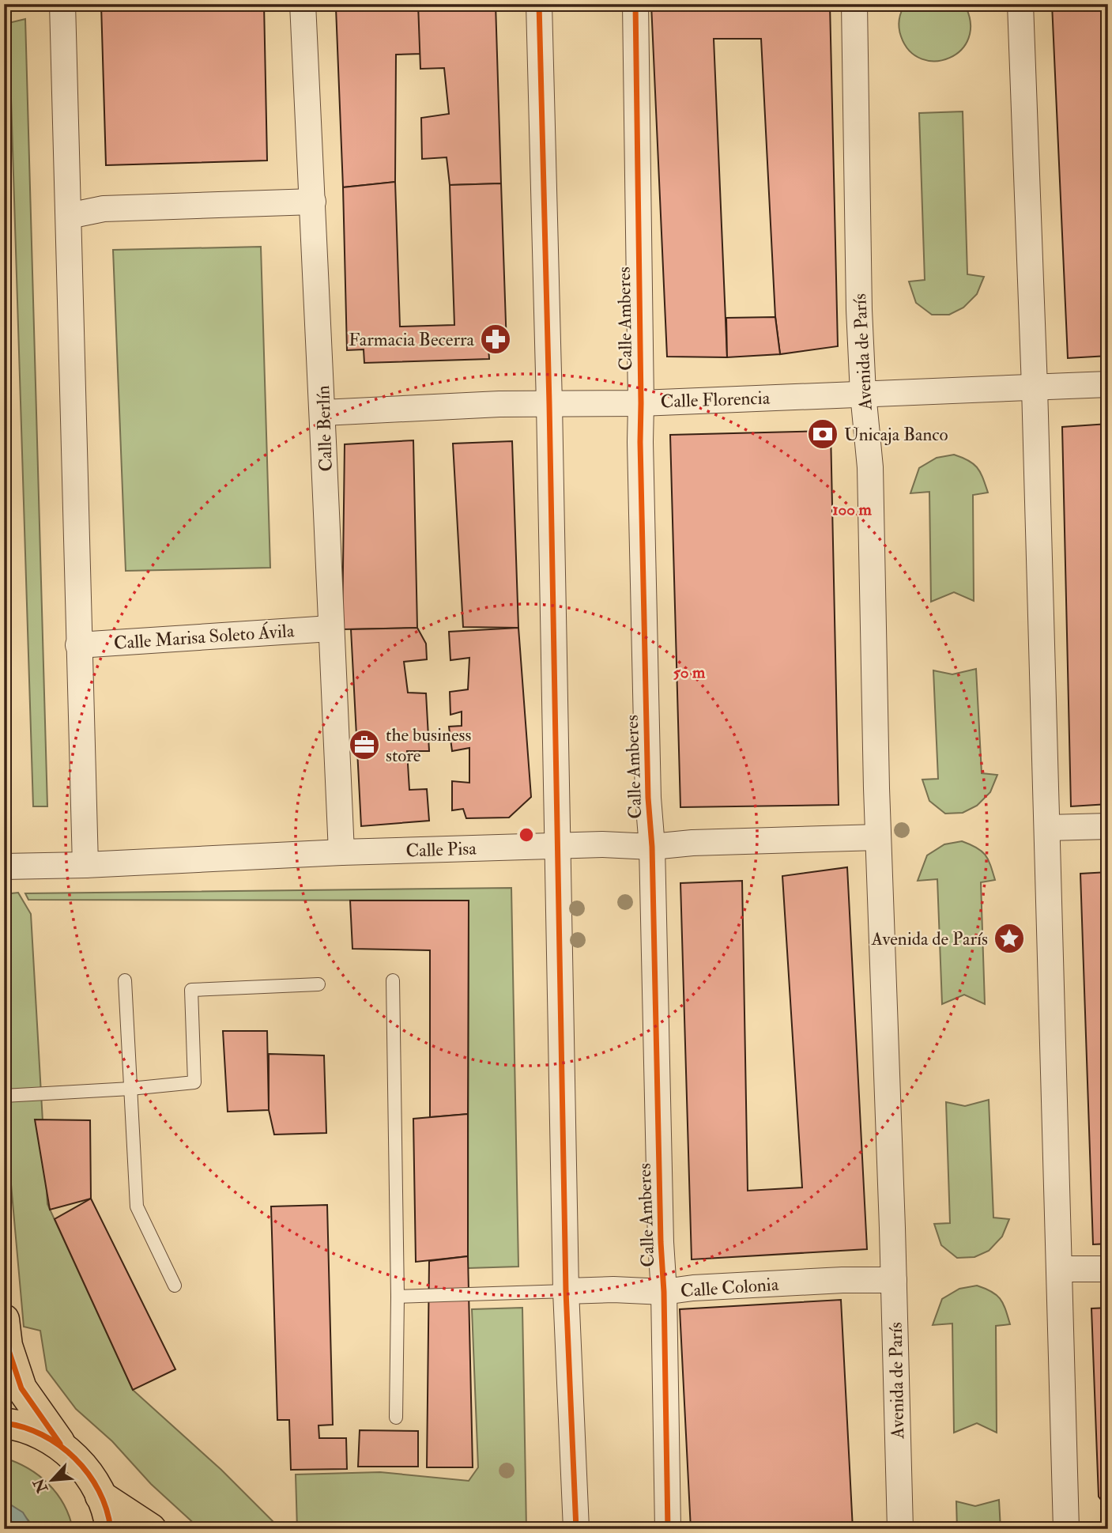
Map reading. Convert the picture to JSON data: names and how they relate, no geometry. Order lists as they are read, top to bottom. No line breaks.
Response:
{"streets":{"street":["Calle Amberes","Avenida de París","Calle Florencia","Calle Berlín","Calle Marisa Soleto Ávila","Calle Pisa","Calle Colonia"]},"crossings":[["Calle Amberes","Calle Florencia"],["Calle Amberes","Calle Pisa"],["Calle Amberes","Calle Colonia"],["Avenida de París","Calle Florencia"],["Avenida de París","Calle Pisa"],["Avenida de París","Calle Colonia"],["Calle Florencia","Calle Berlín"],["Calle Berlín","Calle Marisa Soleto Ávila"],["Calle Berlín","Calle Pisa"]],"places":{"pharmacy":["Farmacia Becerra"],"bank":["Unicaja Banco"],"office":["the business store"],"place":["Avenida de París"]},"north":"bottom left","rings":["100 m","50 m"]}
